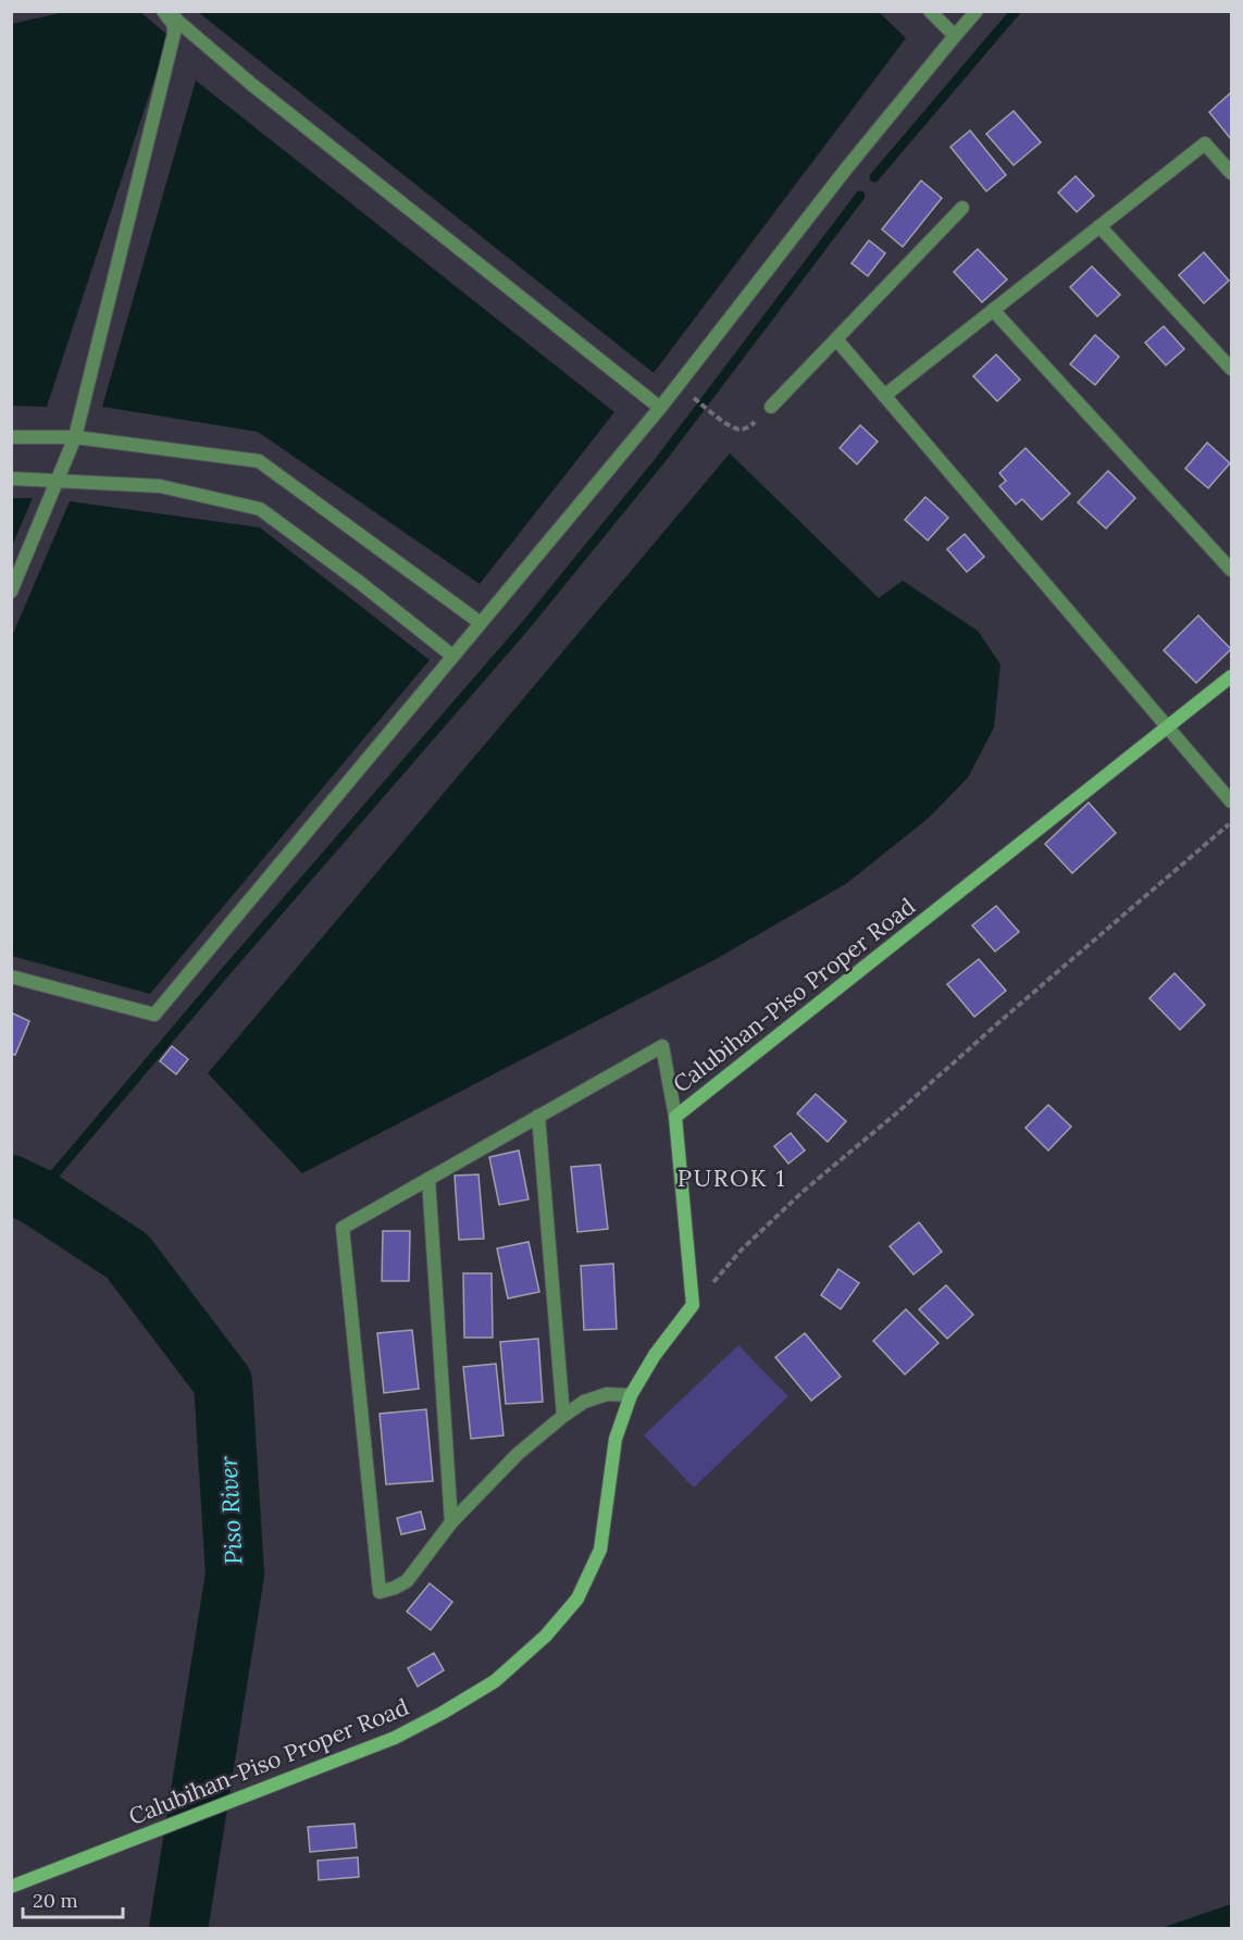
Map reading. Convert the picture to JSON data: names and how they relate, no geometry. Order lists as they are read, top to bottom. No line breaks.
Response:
{"streets":{"street":["Calubihan-Piso Proper Road"]},"districts":["PUROK 1"],"water":["Piso River"],"scale_bar":"20 m"}
